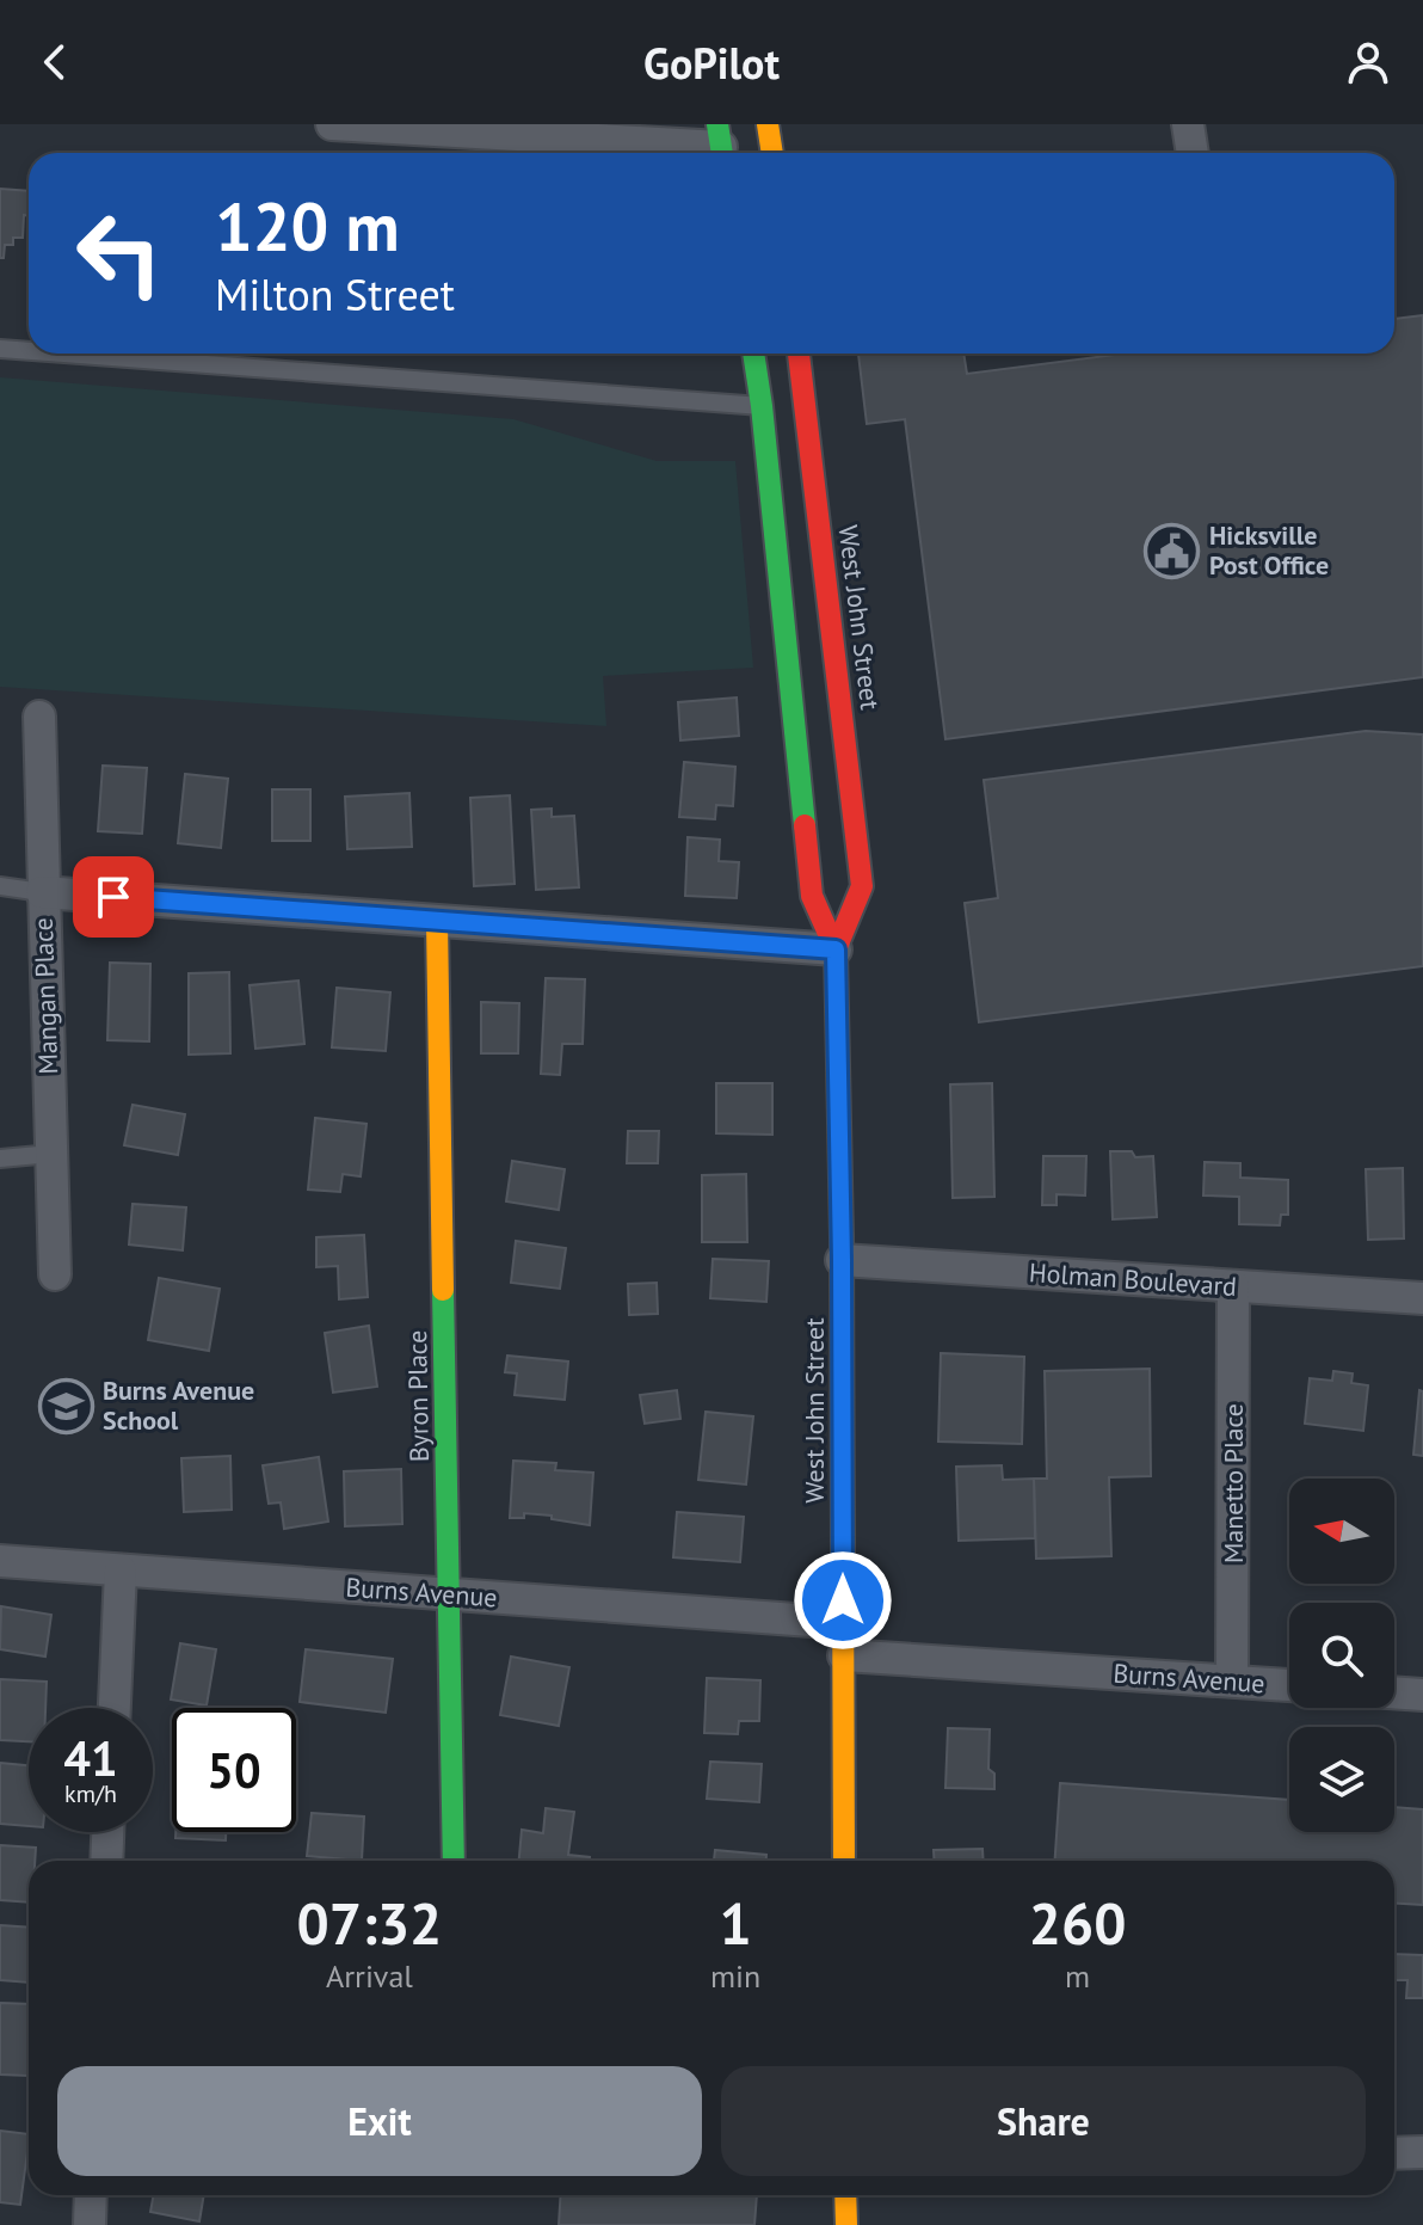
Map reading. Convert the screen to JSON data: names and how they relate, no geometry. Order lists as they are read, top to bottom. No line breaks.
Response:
{"streets":{"main road":["West John Street","Byron Place"],"street":["Mangan Place","Holman Boulevard","Manetto Place","Burns Avenue"]},"crossings":[["West John Street","Holman Boulevard"],["West John Street","Burns Avenue"],["Holman Boulevard","Manetto Place"],["Byron Place","Burns Avenue"],["Manetto Place","Burns Avenue"]],"places":{"public building":["Hicksville Post Office"],"school or university":["Burns Avenue School"]},"north":"left","page":{"header":"GoPilot","turn":["120 m","Milton Street"],"speed":"41 km/h","limit":"50","eta":["07:32","Arrival","1","min","260","m"],"buttons":["Exit","Share"]}}
